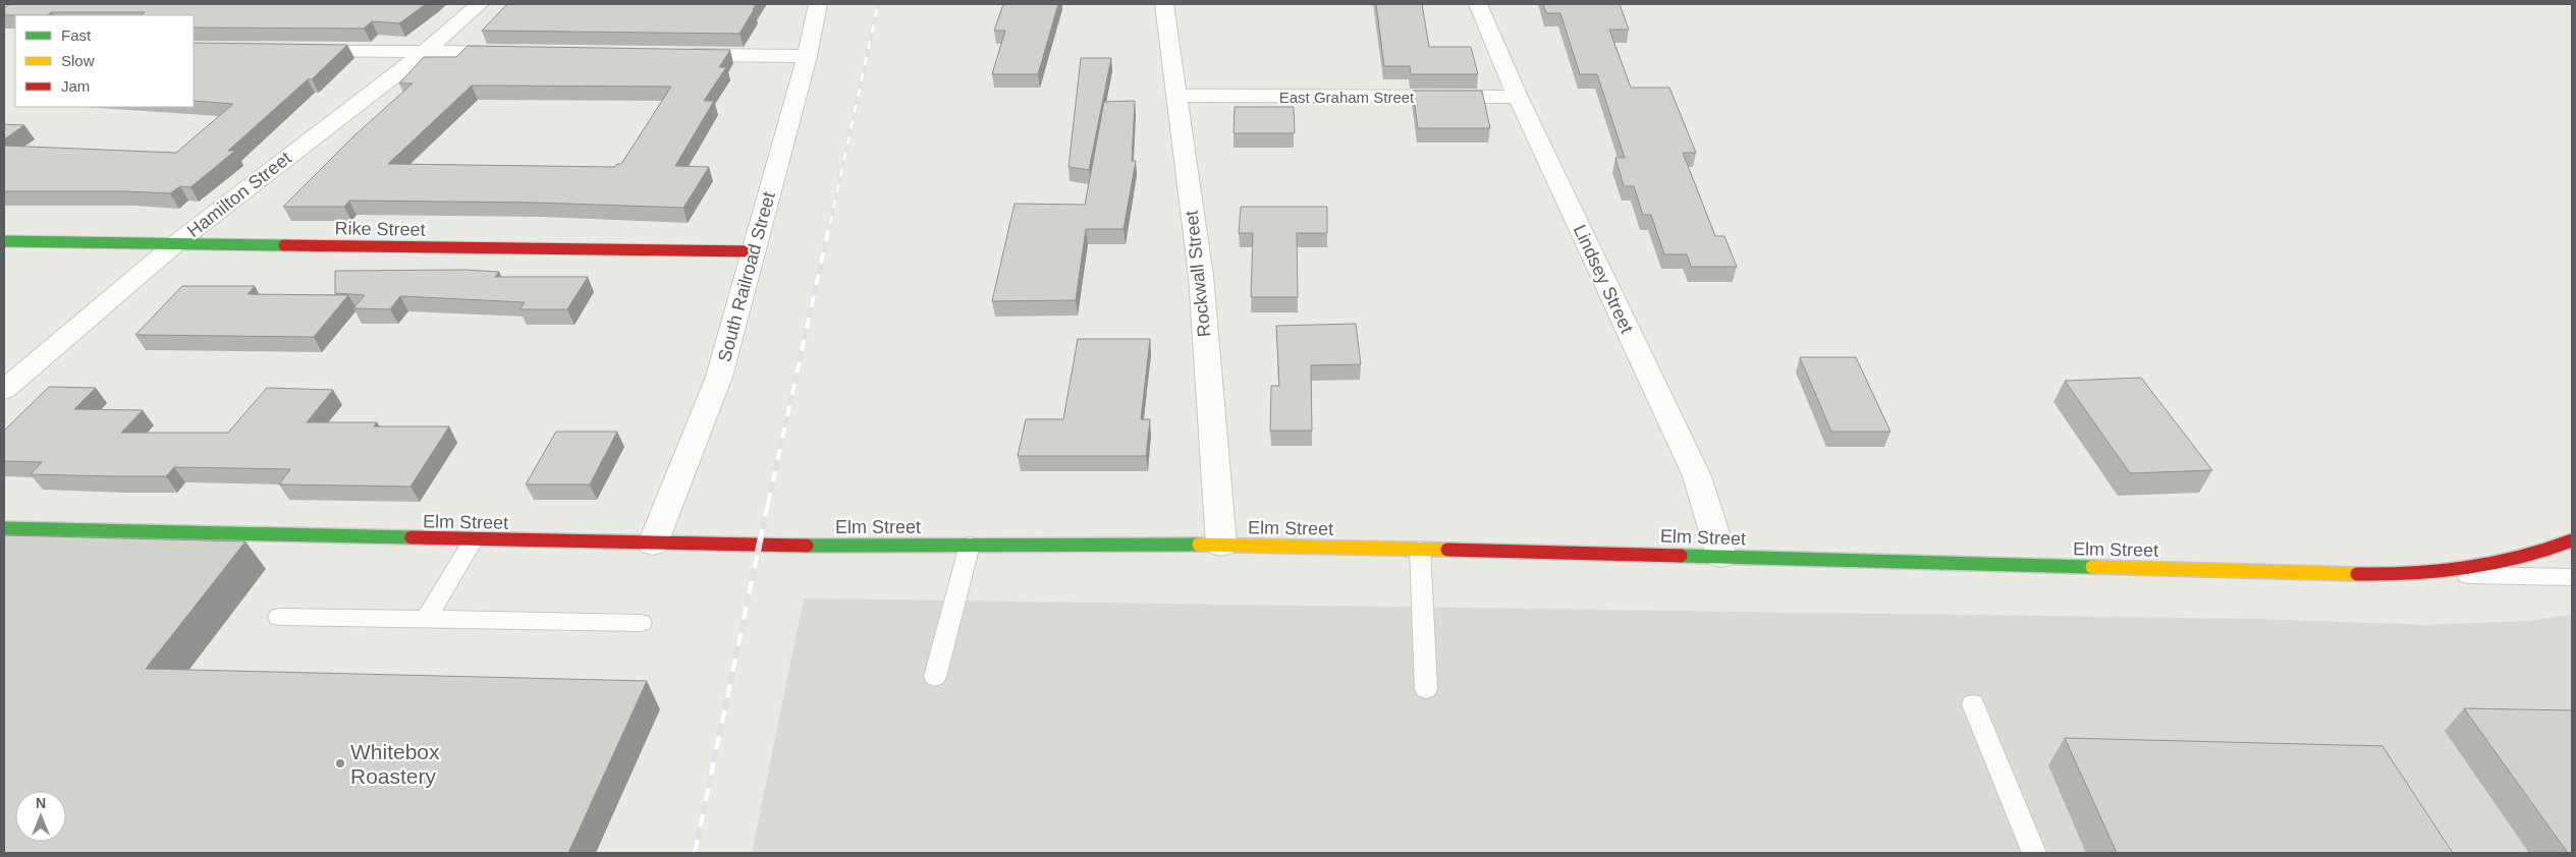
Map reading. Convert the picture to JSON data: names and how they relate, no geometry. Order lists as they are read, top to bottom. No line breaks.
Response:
{"streets":{"main road":["Rike Street","Elm Street"],"street":["East Graham Street","Hamilton Street","Rockwall Street","South Railroad Street","Lindsey Street"]},"crossings":[["East Graham Street","Rockwall Street"],["East Graham Street","Lindsey Street"],["Hamilton Street","Rike Street"],["Rike Street","South Railroad Street"],["Rockwall Street","Elm Street"],["South Railroad Street","Elm Street"],["Lindsey Street","Elm Street"]],"places":["Whitebox Roastery"],"legend":["Fast","Slow","Jam"],"north":"top"}
